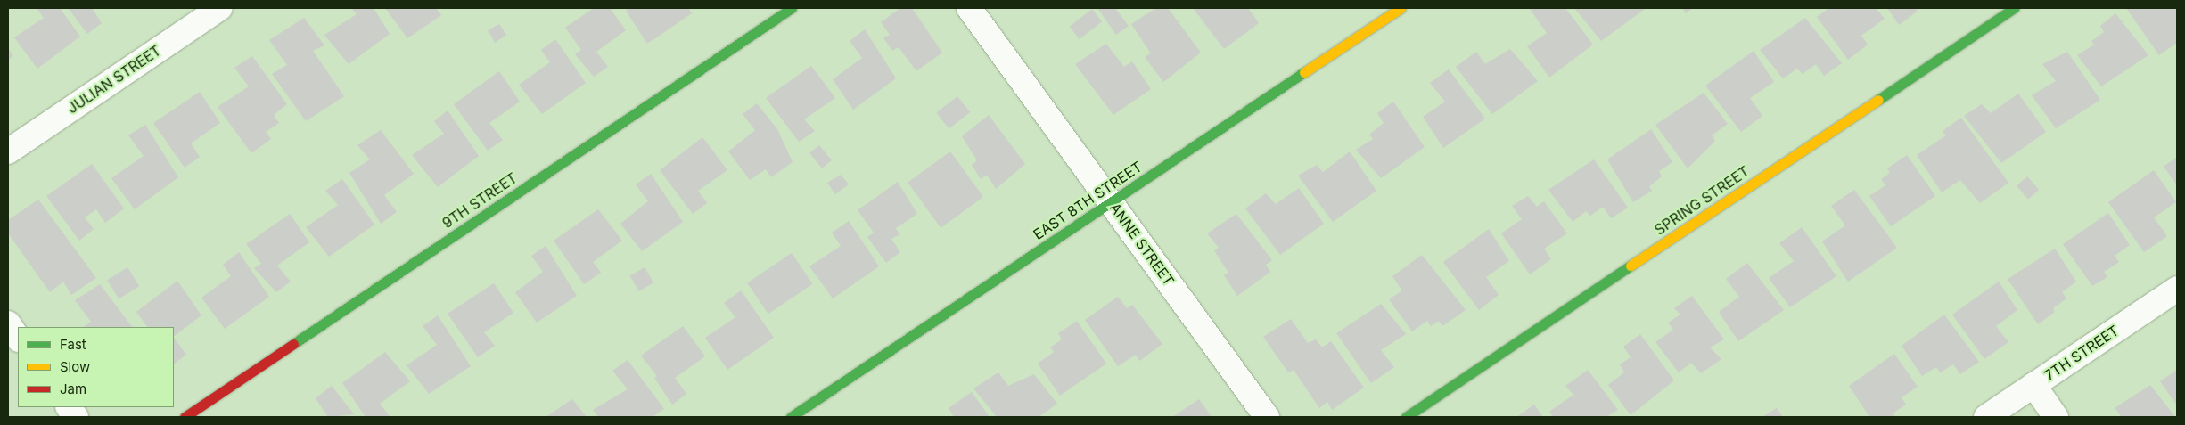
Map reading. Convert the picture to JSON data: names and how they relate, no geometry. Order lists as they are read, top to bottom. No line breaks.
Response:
{"streets":{"street":["JULIAN STREET","9TH STREET","EAST 8TH STREET","SPRING STREET","ANNE STREET","7TH STREET"]},"crossings":[["EAST 8TH STREET","ANNE STREET"]],"legend":["Fast","Slow","Jam"]}
